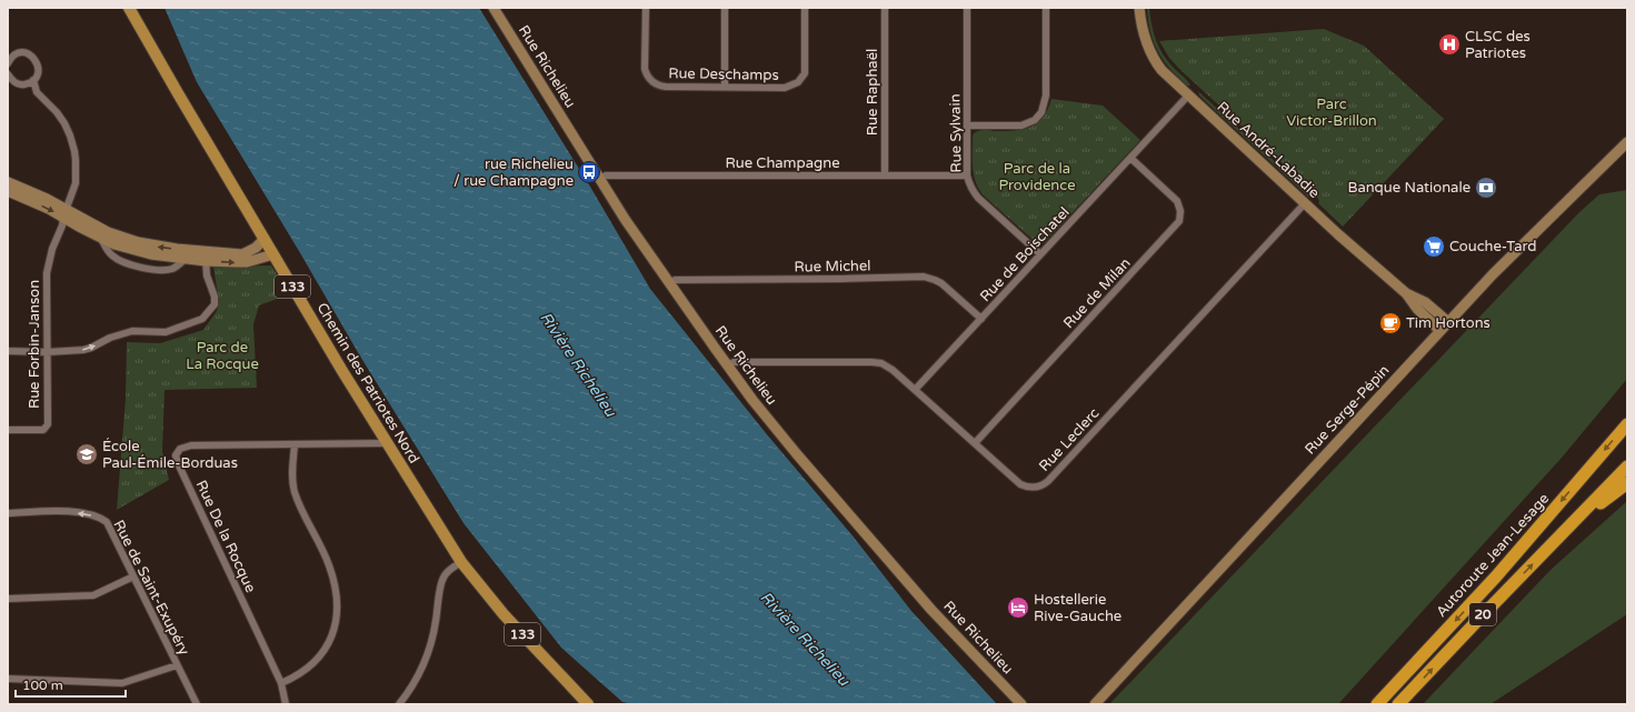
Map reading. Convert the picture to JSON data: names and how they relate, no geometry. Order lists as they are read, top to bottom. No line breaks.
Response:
{"streets":{"highway":["Autoroute Jean-Lesage","20"],"main road":["133","Chemin des Patriotes Nord"],"street":["Rue Richelieu","Rue Deschamps","Rue Raphaël","Rue Sylvain","Rue André-Labadie","Rue Champagne","Rue de Boischatel","Rue Michel","Rue de Milan","Rue Forbin-Janson","Rue Serge-Pépin","Rue Leclerc","Rue De la Rocque","Rue de Saint-Exupéry"]},"crossings":[["Rue Richelieu","Rue Champagne"],["Rue Richelieu","Rue Michel"],["Rue Richelieu","Rue Leclerc"],["Rue Raphaël","Rue Champagne"],["Rue Sylvain","Rue Champagne"],["Rue Sylvain","Rue de Boischatel"],["Rue André-Labadie","Rue de Boischatel"],["Rue André-Labadie","Rue Serge-Pépin"],["Rue André-Labadie","Rue Leclerc"],["Rue de Boischatel","Rue Michel"],["Rue de Boischatel","Rue de Milan"],["Rue de Boischatel","Rue Leclerc"],["Rue de Milan","Rue Leclerc"],["Chemin des Patriotes Nord","Rue De la Rocque"]],"one_way":["Rue de Saint-Exupéry"],"water":["Rivière Richelieu"],"parks":["Parc Victor-Brillon","Parc de la Providence","Parc de La Rocque"],"places":{"hospital":["CLSC des Patriotes"],"bus stop":["rue Richelieu / rue Champagne"],"bank":["Banque Nationale"],"supermarket":["Couche-Tard"],"cafe":["Tim Hortons"],"school or university":["École Paul-Émile-Borduas"],"hotel":["Hostellerie Rive-Gauche"]},"scale_bar":"100 m"}
